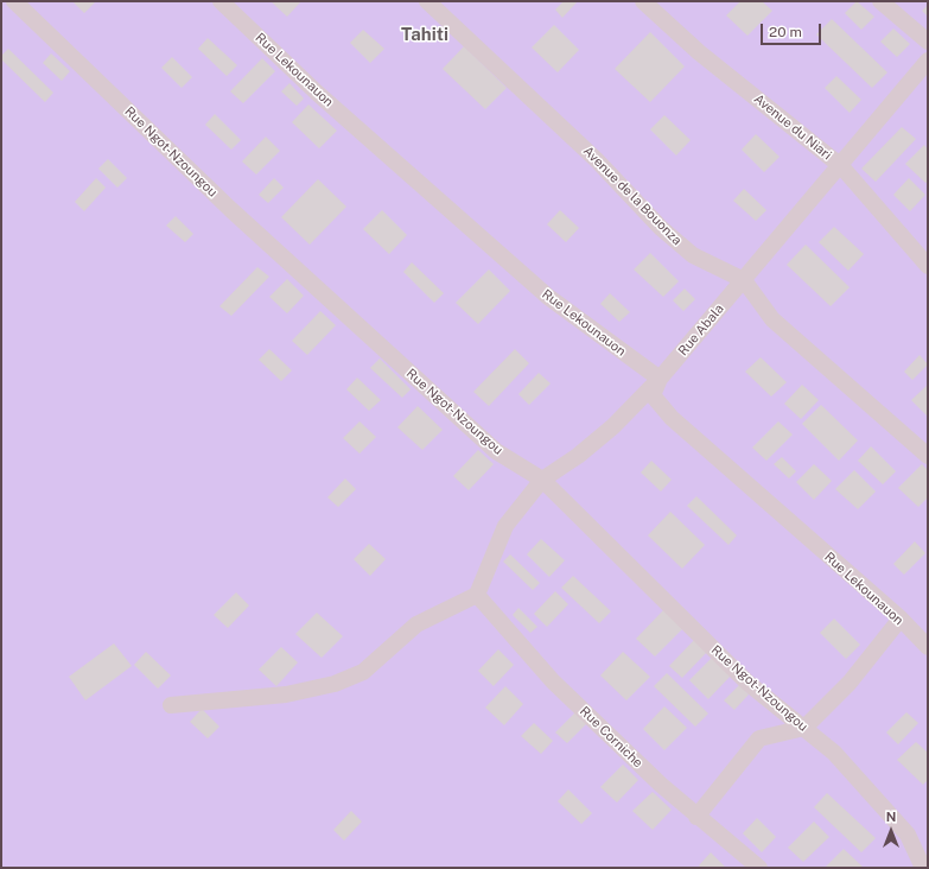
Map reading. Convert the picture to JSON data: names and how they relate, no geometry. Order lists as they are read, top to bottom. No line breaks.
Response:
{"streets":{"street":["Rue Lekounauon","Avenue du Niari","Rue Ngot-Nzoungou","Avenue de la Bouonza","Rue Abala","Rue Corniche"]},"crossings":[["Rue Lekounauon","Rue Abala"],["Avenue du Niari","Rue Abala"],["Rue Ngot-Nzoungou","Rue Abala"],["Avenue de la Bouonza","Rue Abala"],["Rue Abala","Rue Corniche"]],"districts":["Tahiti"],"scale_bar":"20 m","north":"top"}
